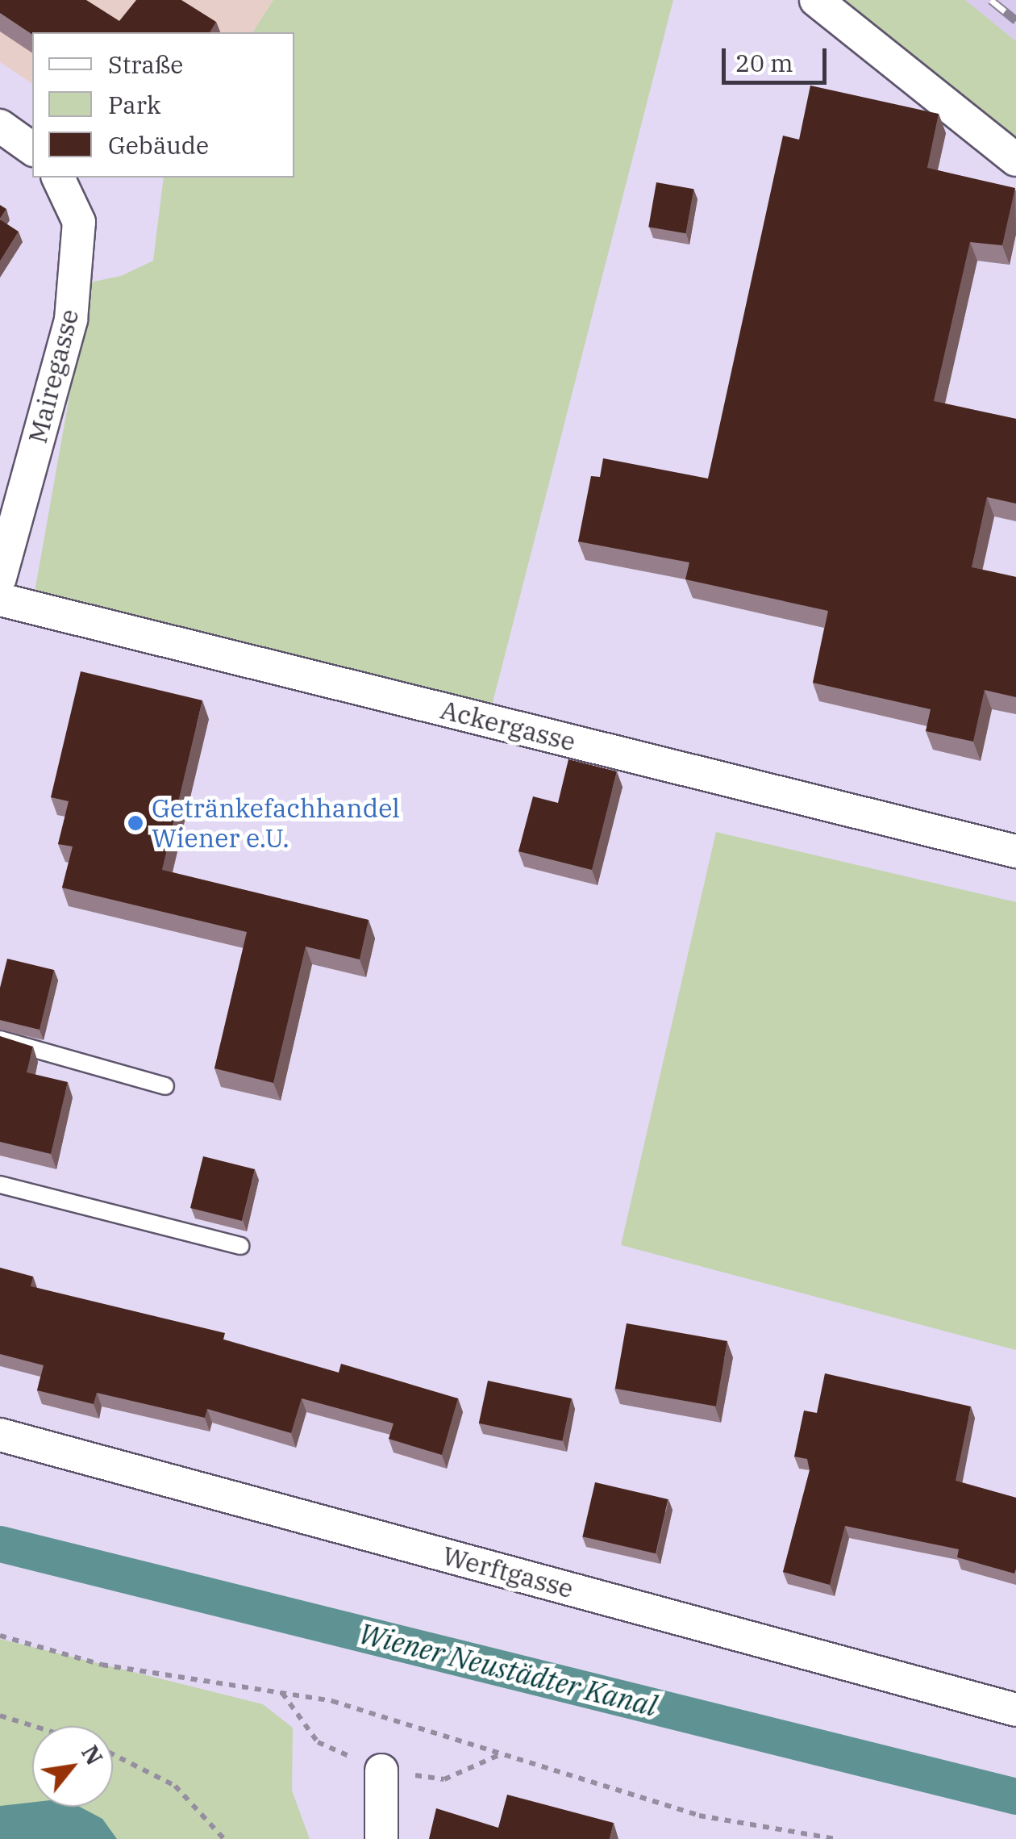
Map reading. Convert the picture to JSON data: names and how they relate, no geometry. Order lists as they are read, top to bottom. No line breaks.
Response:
{"streets":{"street":["Mairegasse","Ackergasse","Werftgasse"]},"water":["Wiener Neustädter Kanal"],"places":["Getränkefachhandel Wiener e.U."],"legend":["Straße","Park","Gebäude"],"scale_bar":"20 m","north":"top right"}
